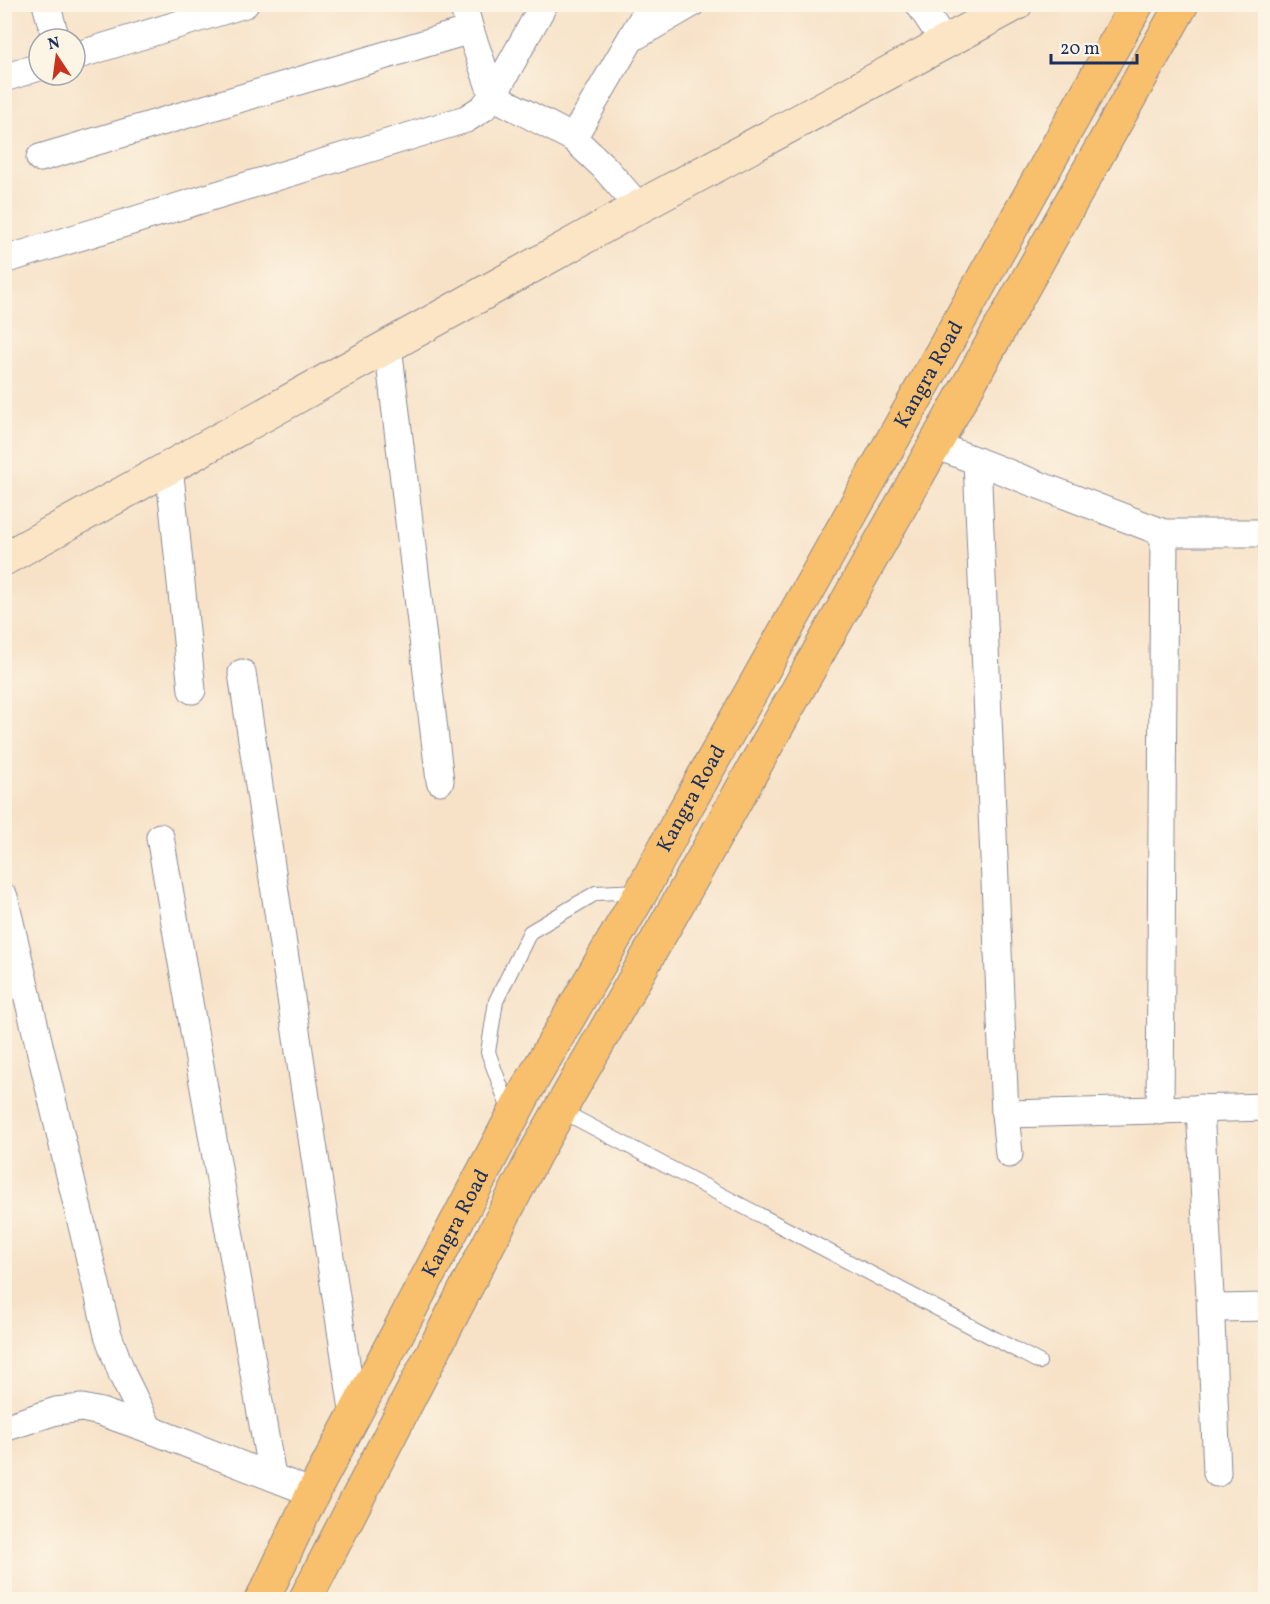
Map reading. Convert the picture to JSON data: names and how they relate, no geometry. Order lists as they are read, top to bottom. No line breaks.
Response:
{"streets":{"main road":["Kangra Road"]},"scale_bar":"20 m","north":"top"}
